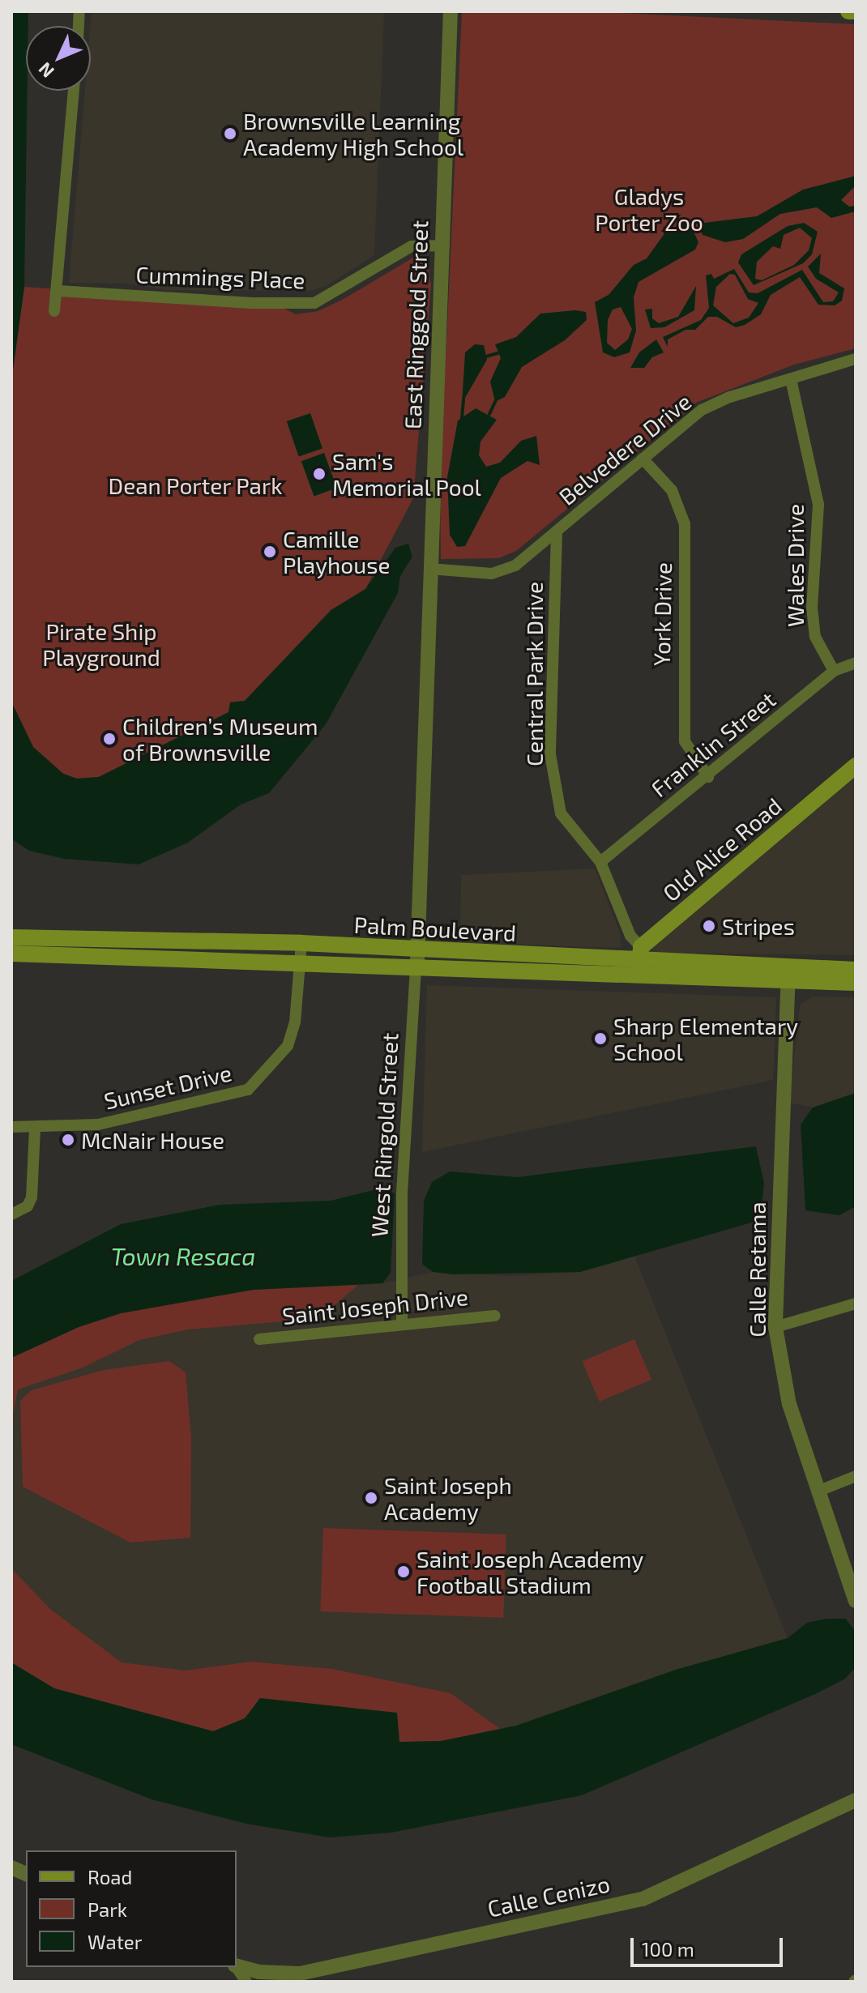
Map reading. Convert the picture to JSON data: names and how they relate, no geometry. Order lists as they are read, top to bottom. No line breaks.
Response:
{"streets":{"main road":["Old Alice Road","Palm Boulevard"],"street":["Cummings Place","East Ringgold Street","Belvedere Drive","Wales Drive","York Drive","Central Park Drive","Franklin Street","Sunset Drive","West Ringold Street","Calle Retama","Saint Joseph Drive","Calle Cenizo"]},"crossings":[["Cummings Place","East Ringgold Street"],["East Ringgold Street","Belvedere Drive"],["East Ringgold Street","Palm Boulevard"],["East Ringgold Street","West Ringold Street"],["Belvedere Drive","Wales Drive"],["Belvedere Drive","York Drive"],["Belvedere Drive","Central Park Drive"],["Wales Drive","Franklin Street"],["York Drive","Franklin Street"],["Central Park Drive","Franklin Street"],["Central Park Drive","Old Alice Road"],["Central Park Drive","Palm Boulevard"],["Old Alice Road","Palm Boulevard"],["Palm Boulevard","Sunset Drive"],["Palm Boulevard","West Ringold Street"],["Palm Boulevard","Calle Retama"],["West Ringold Street","Saint Joseph Drive"]],"water":["Town Resaca"],"parks":["Gladys Porter Zoo","Dean Porter Park","Pirate Ship Playground"],"places":["Brownsville Learning Academy High School","Sam's Memorial Pool","Camille Playhouse","Children’s Museum of Brownsville","Stripes","Sharp Elementary School","McNair House","Saint Joseph Academy","Saint Joseph Academy Football Stadium"],"legend":["Road","Park","Water"],"scale_bar":"100 m","north":"bottom left"}
